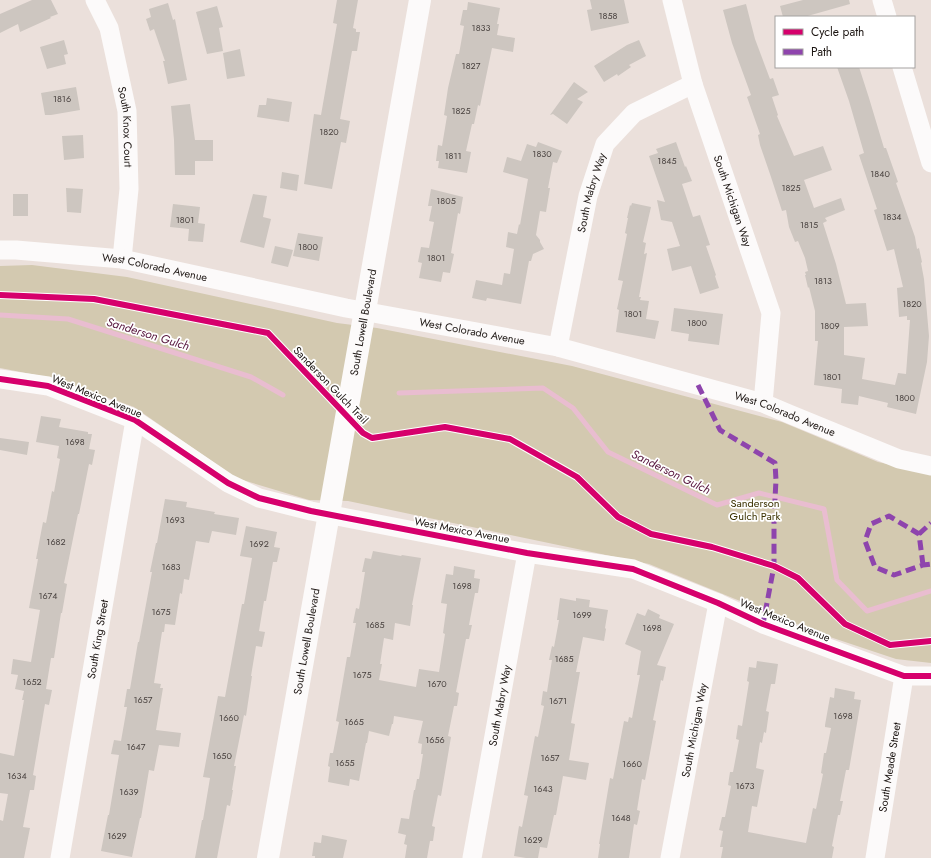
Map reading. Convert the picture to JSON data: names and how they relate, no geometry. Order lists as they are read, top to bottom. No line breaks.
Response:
{"streets":{"street":["South Knox Court","South Mabry Way","South Michigan Way","West Colorado Avenue","South Lowell Boulevard","West Mexico Avenue","South King Street","South Meade Street"],"cycle path":["Sanderson Gulch Trail"]},"crossings":[["South Knox Court","West Colorado Avenue"],["South Mabry Way","South Michigan Way"],["South Mabry Way","West Colorado Avenue"],["South Mabry Way","West Mexico Avenue"],["South Michigan Way","West Colorado Avenue"],["South Michigan Way","West Mexico Avenue"],["West Colorado Avenue","South Lowell Boulevard"],["South Lowell Boulevard","West Mexico Avenue"],["West Mexico Avenue","South King Street"],["West Mexico Avenue","South Meade Street"]],"water":["Sanderson Gulch"],"parks":["Sanderson Gulch Park"],"house_numbers":["1858","1833","1827","1816","1825","1820","1830","1811","1845","1840","1825","1805","1834","1801","1815","1800","1801","1813","1820","1801","1800","1809","1801","1800","1698","1693","1682","1692","1683","1698","1674","1675","1699","1685","1698","1685","1675","1652","1670","1657","1671","1698","1660","1665","1656","1647","1650","1657","1655","1660","1634","1673","1643","1639","1648","1629","1629"],"legend":["Cycle path","Path"]}
